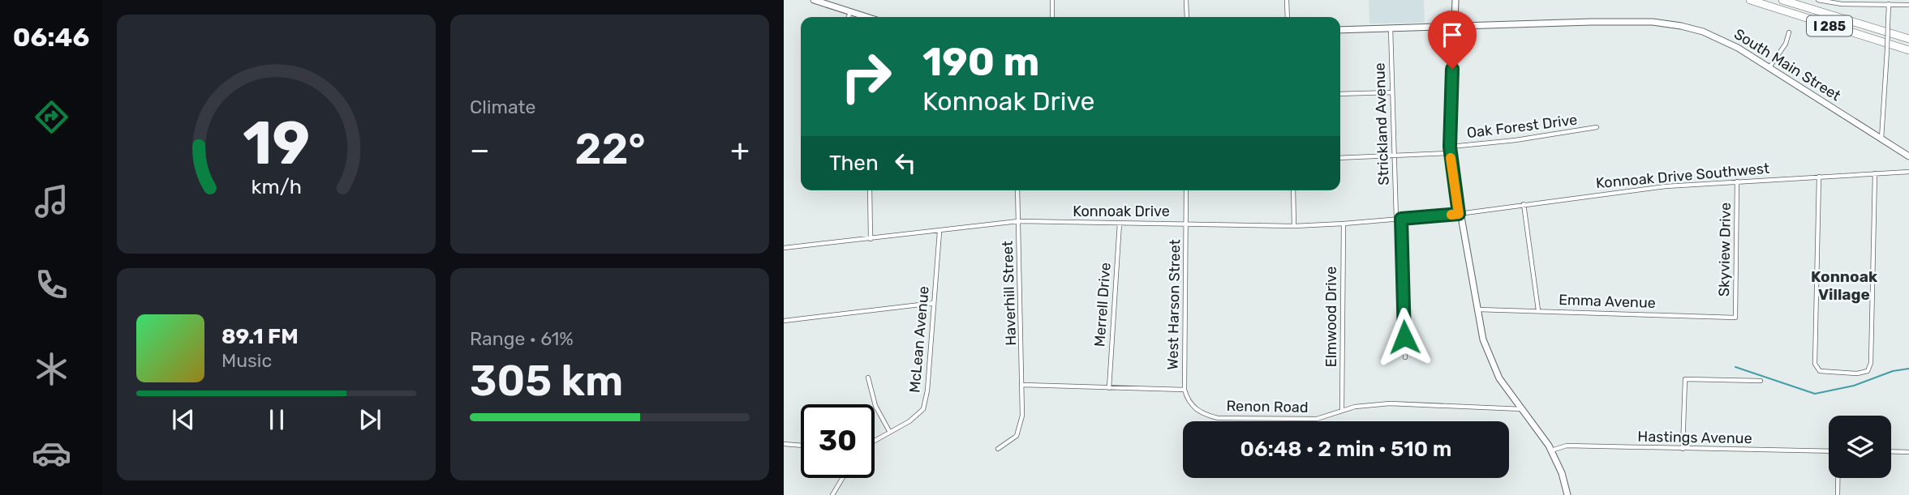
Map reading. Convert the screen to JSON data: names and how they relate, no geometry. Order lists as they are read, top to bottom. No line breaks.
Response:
{"streets":{"highway":["I 285"],"main road":["South Main Street"],"street":["Strickland Avenue","Oak Forest Drive","Konnoak Drive Southwest","Konnoak Drive","Skyview Drive","Haverhill Street","Emma Avenue","Merrell Drive","West Harson Street","Elmwood Drive","McLean Avenue","Renon Road","Hastings Avenue"]},"crossings":[["South Main Street","Strickland Avenue"],["Strickland Avenue","Oak Forest Drive"],["Strickland Avenue","Konnoak Drive"],["Konnoak Drive Southwest","Konnoak Drive"],["Konnoak Drive Southwest","Skyview Drive"],["Konnoak Drive","Haverhill Street"],["Konnoak Drive","Merrell Drive"],["Konnoak Drive","West Harson Street"],["Konnoak Drive","Elmwood Drive"],["Konnoak Drive","McLean Avenue"],["Skyview Drive","Emma Avenue"],["West Harson Street","Renon Road"],["Elmwood Drive","Renon Road"]],"districts":["Konnoak Village"],"page":{"tabs":"06:46","tile":["Climate",["Range · 61%","305 km"]],"turn":["190 m","Konnoak Drive"],"heat":["−","22°","+"],"then":"Then","song":["89.1 FM","Music"],"limit":"30","trip":"06:48 · 2 min · 510 m","gauge":["19","km/h"]}}
